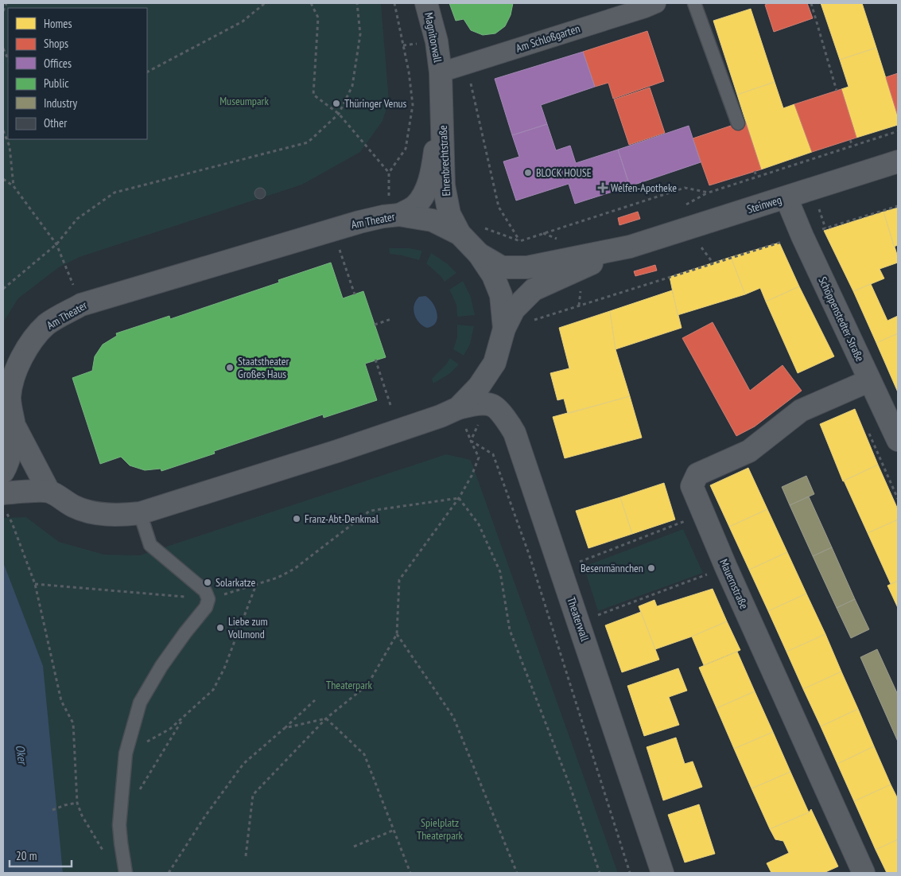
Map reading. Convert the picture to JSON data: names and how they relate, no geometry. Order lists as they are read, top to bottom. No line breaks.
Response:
{"streets":{"street":["Magnitorwall","Am Schloßgarten","Ehrenbrechtstraße","Steinweg","Am Theater","Schöppenstedter Straße","Mauernstraße","Theaterwall"]},"crossings":[["Magnitorwall","Am Schloßgarten"],["Magnitorwall","Ehrenbrechtstraße"],["Am Schloßgarten","Ehrenbrechtstraße"],["Ehrenbrechtstraße","Am Theater"],["Steinweg","Am Theater"],["Steinweg","Schöppenstedter Straße"],["Am Theater","Theaterwall"],["Schöppenstedter Straße","Mauernstraße"]],"water":["Oker"],"parks":["Museumpark","Theaterpark","Spielplatz Theaterpark"],"places":{"other":["Thüringer Venus","BLOCK HOUSE","Staatstheater Großes Haus","Franz-Abt-Denkmal","Besenmännchen","Solarkatze","Liebe zum Vollmond"],"health":["Welfen-Apotheke"]},"legend":["Homes","Shops","Offices","Public","Industry","Other"],"scale_bar":"20 m"}
